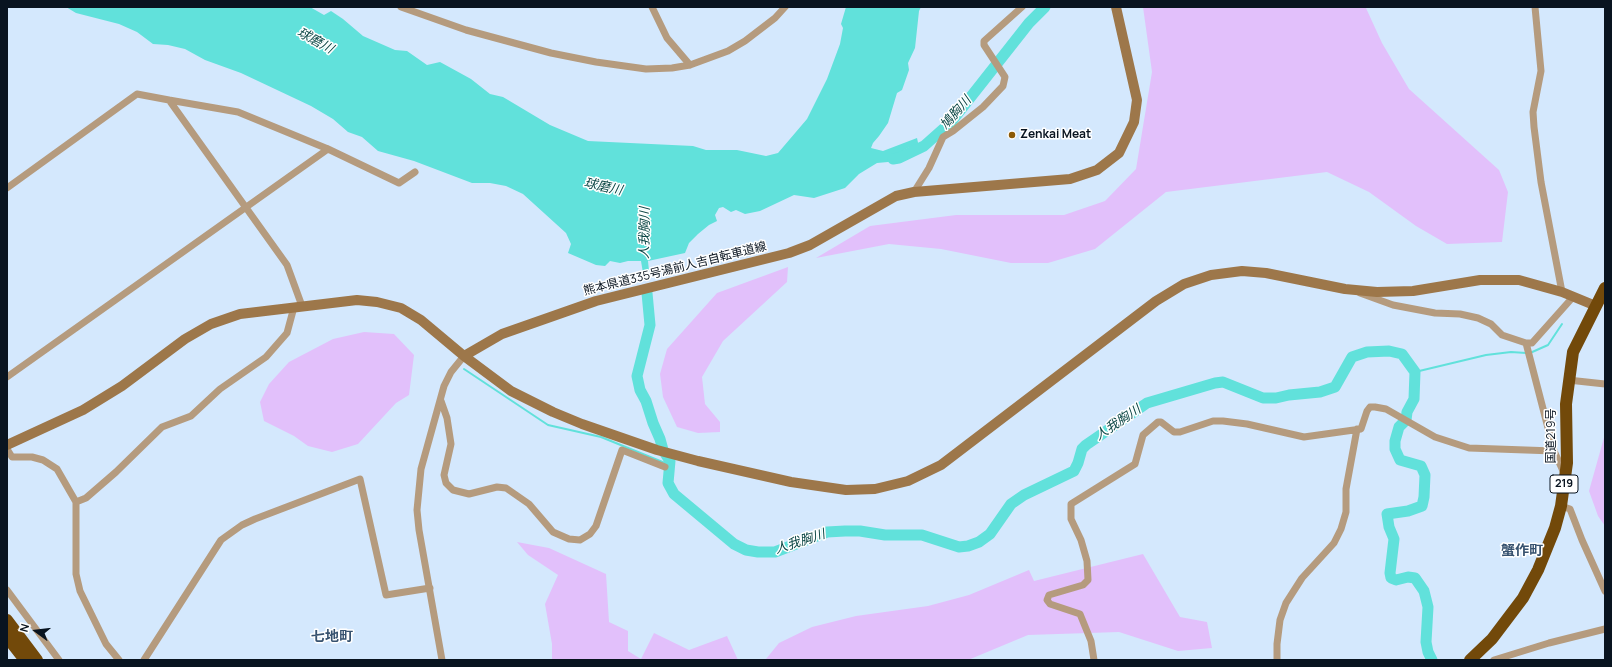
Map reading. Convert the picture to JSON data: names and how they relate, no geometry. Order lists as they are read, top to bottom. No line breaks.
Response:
{"streets":{"highway":["国道219号","219"],"main road":["熊本県道335号湯前人吉自転車道線"]},"districts":["蟹作町","七地町"],"water":["球磨川","鳩胸川","人我胸川"],"places":["Zenkai Meat"],"north":"left"}
